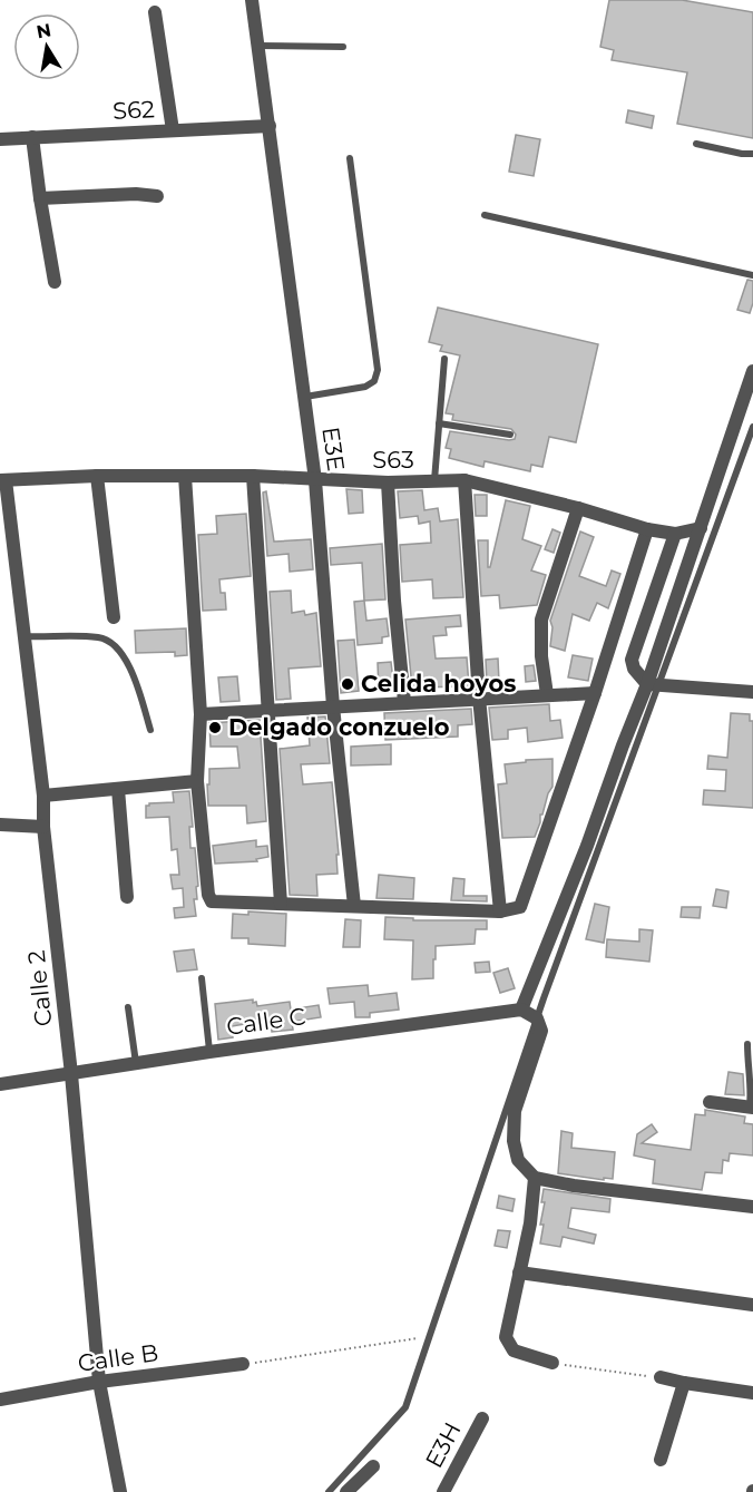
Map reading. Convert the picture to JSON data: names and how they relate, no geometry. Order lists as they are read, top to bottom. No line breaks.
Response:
{"streets":{"street":["S62","E3E","S63","Calle 2","Calle C","Calle B","E3H"]},"crossings":[["S62","E3E"],["E3E","S63"],["S63","Calle 2"],["Calle 2","Calle C"],["Calle 2","Calle B"]],"places":["Celida hoyos","Delgado conzuelo"],"north":"top"}
